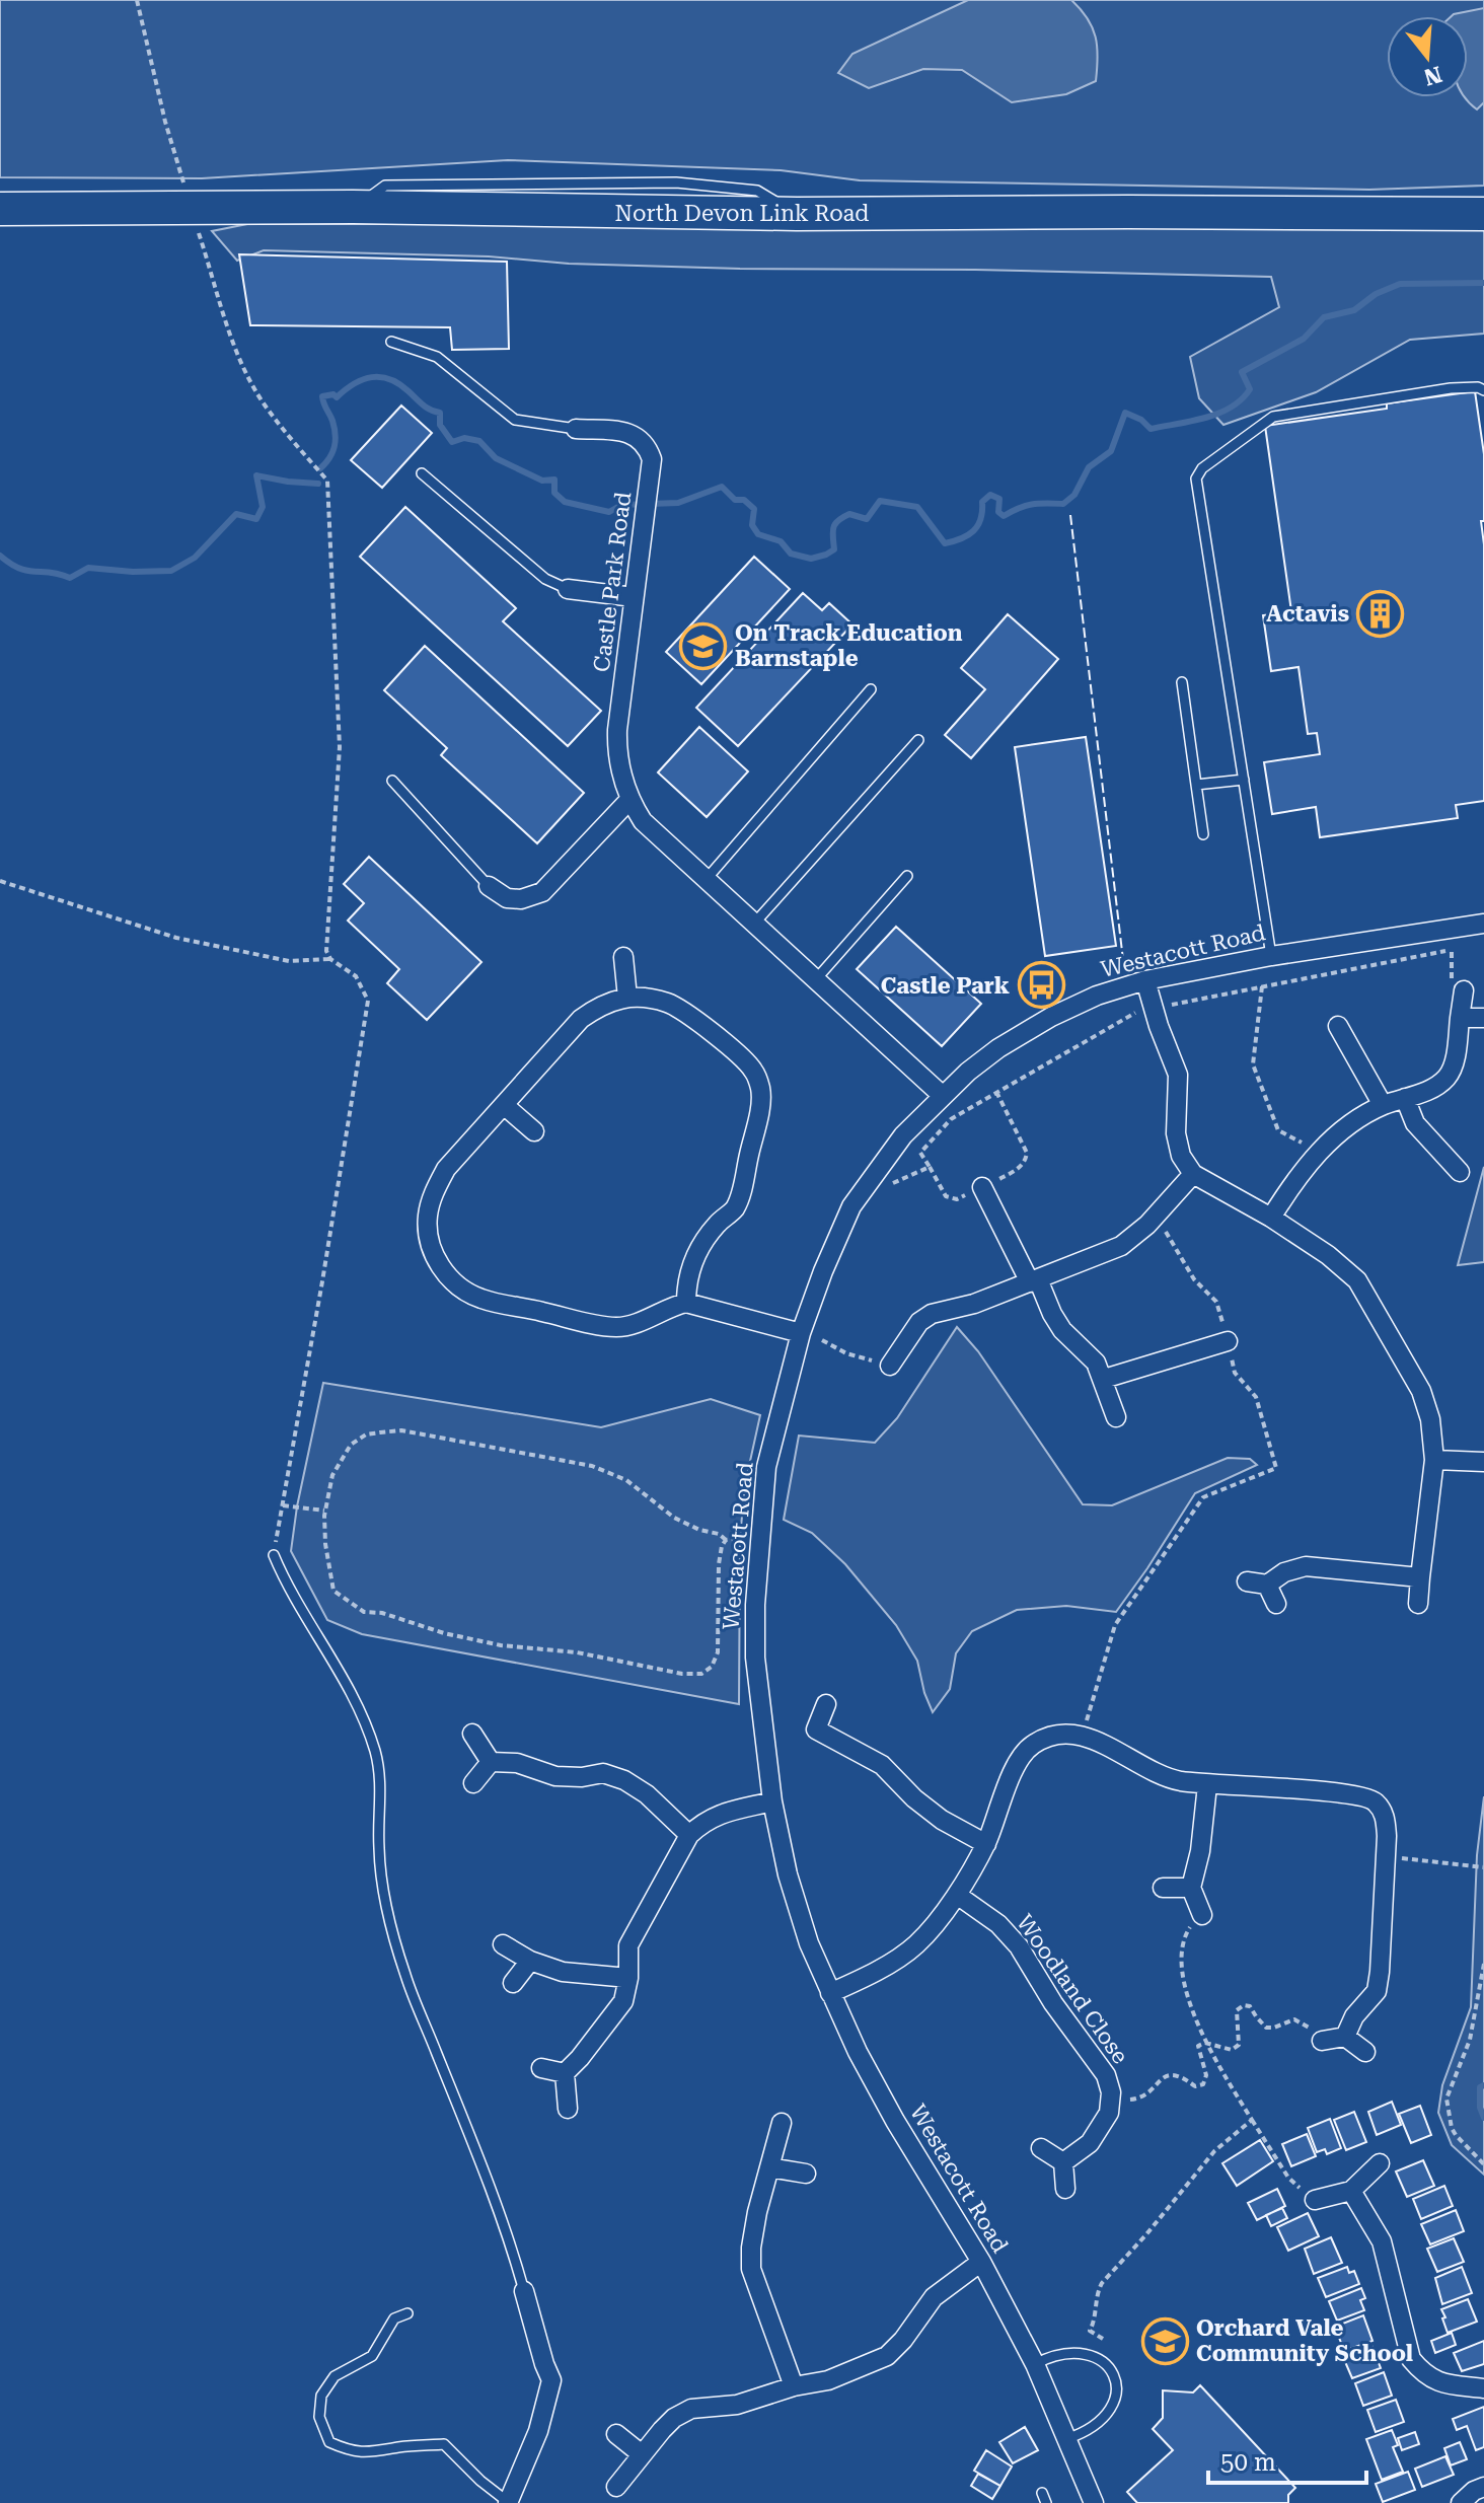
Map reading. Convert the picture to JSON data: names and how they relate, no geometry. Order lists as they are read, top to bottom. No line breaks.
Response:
{"streets":{"highway":["North Devon Link Road"],"street":["Castle Park Road","Westacott Road","Woodland Close"]},"crossings":[["Castle Park Road","Westacott Road"]],"places":{"building":["Actavis"],"school or university":["On Track Education Barnstaple","Orchard Vale Community School"],"bus stop":["Castle Park"]},"scale_bar":"50 m","north":"bottom"}
